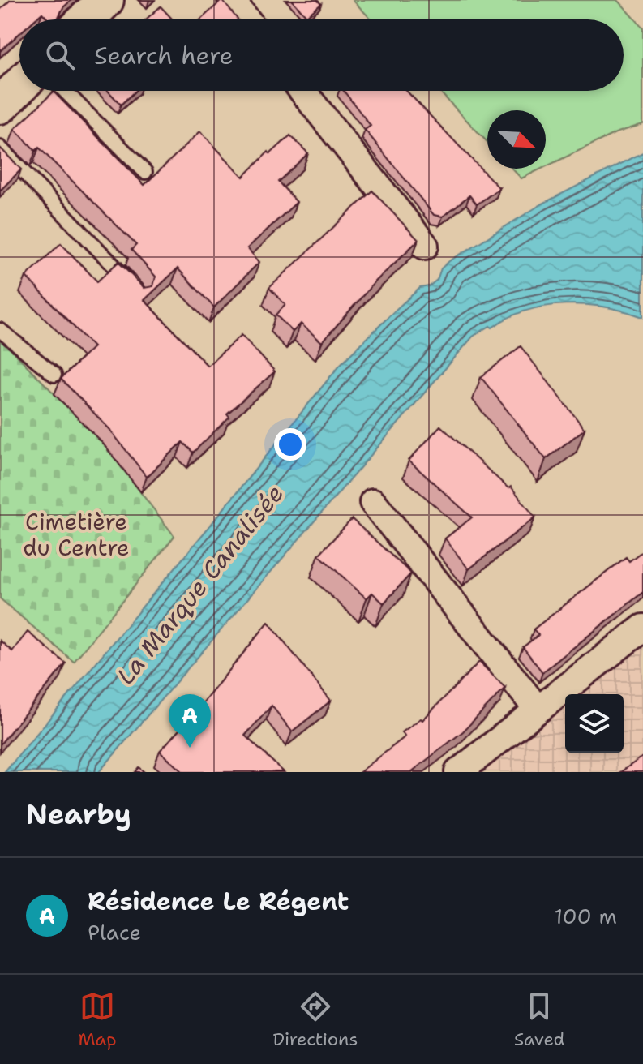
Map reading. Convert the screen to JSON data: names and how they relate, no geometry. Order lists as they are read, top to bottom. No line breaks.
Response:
{"water":["La Marque Canalisée"],"parks":["Cimetière du Centre"],"north":"bottom right","page":{"search":"Search here","pins":"A","heading":"Nearby","list":[{"mark":"A","name":"Résidence Le Régent","note":"Place","value":"100 m"}],"nav":["Map","Directions","Saved"]}}
